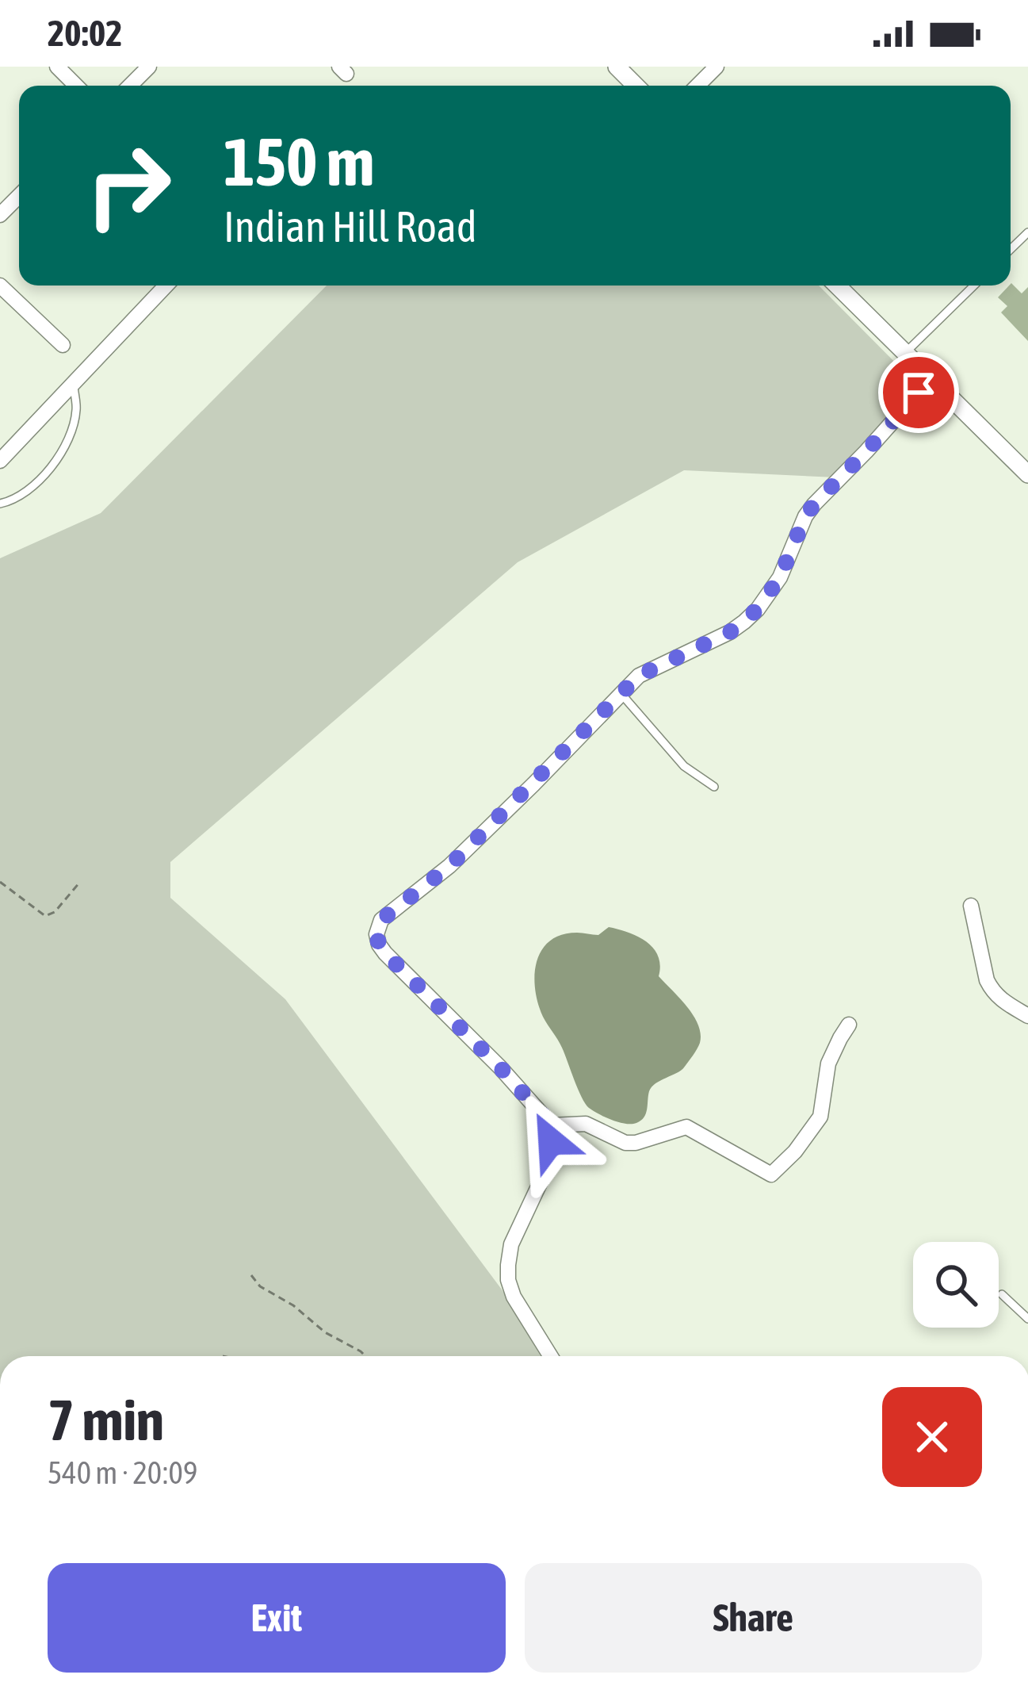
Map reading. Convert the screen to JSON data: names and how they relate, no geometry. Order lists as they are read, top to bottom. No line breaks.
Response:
{"page":{"status":"20:02","turn":["150 m","Indian Hill Road"],"heading":["7 min","540 m · 20:09"],"buttons":["Exit","Share"]}}
